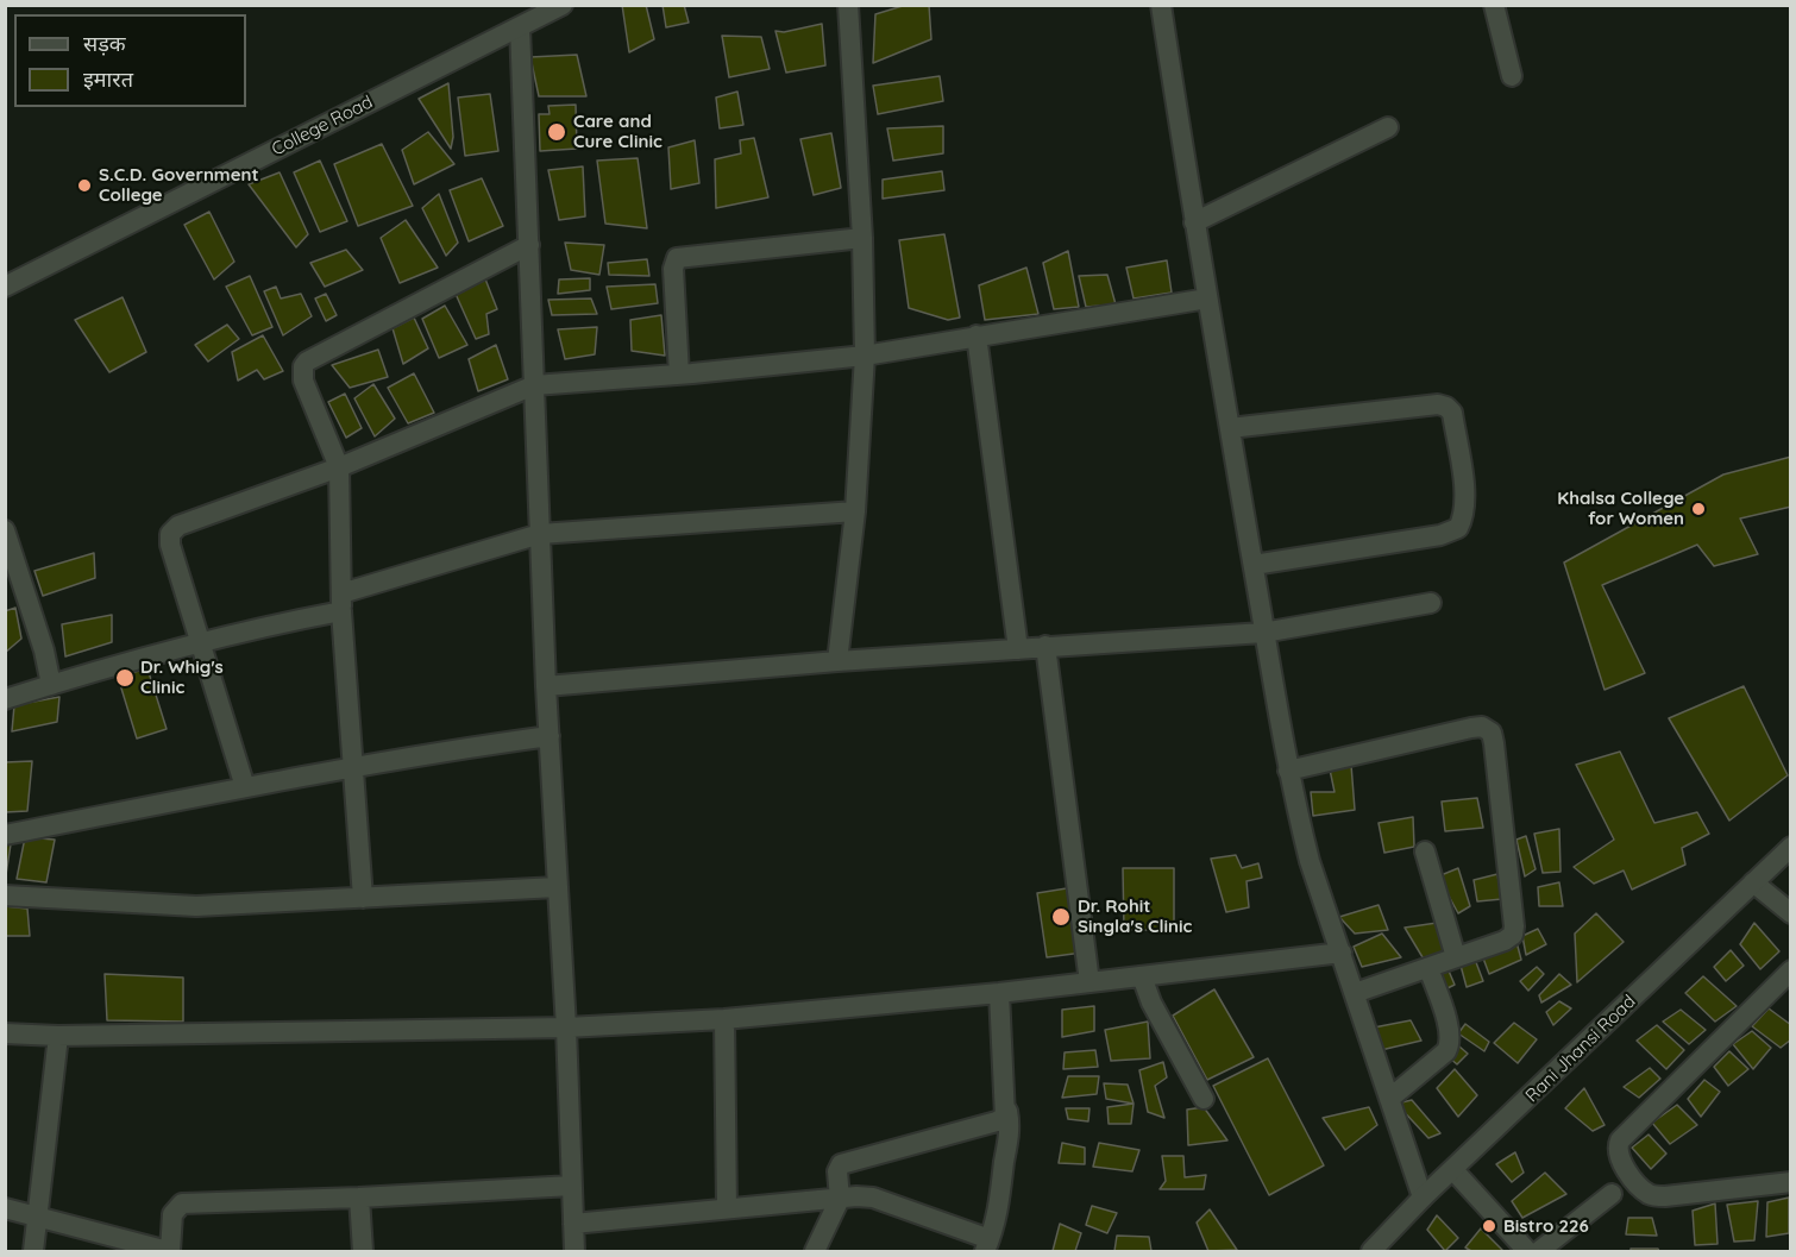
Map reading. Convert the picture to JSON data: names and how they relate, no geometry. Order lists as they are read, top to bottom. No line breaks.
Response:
{"streets":{"street":["College Road","Rani Jhansi Road"]},"places":["Care and Cure Clinic","S.C.D. Government College","Khalsa College for Women","Dr. Whig's Clinic","Dr. Rohit Singla's Clinic","Bistro 226"],"legend":["सड़क","इमारत"]}
